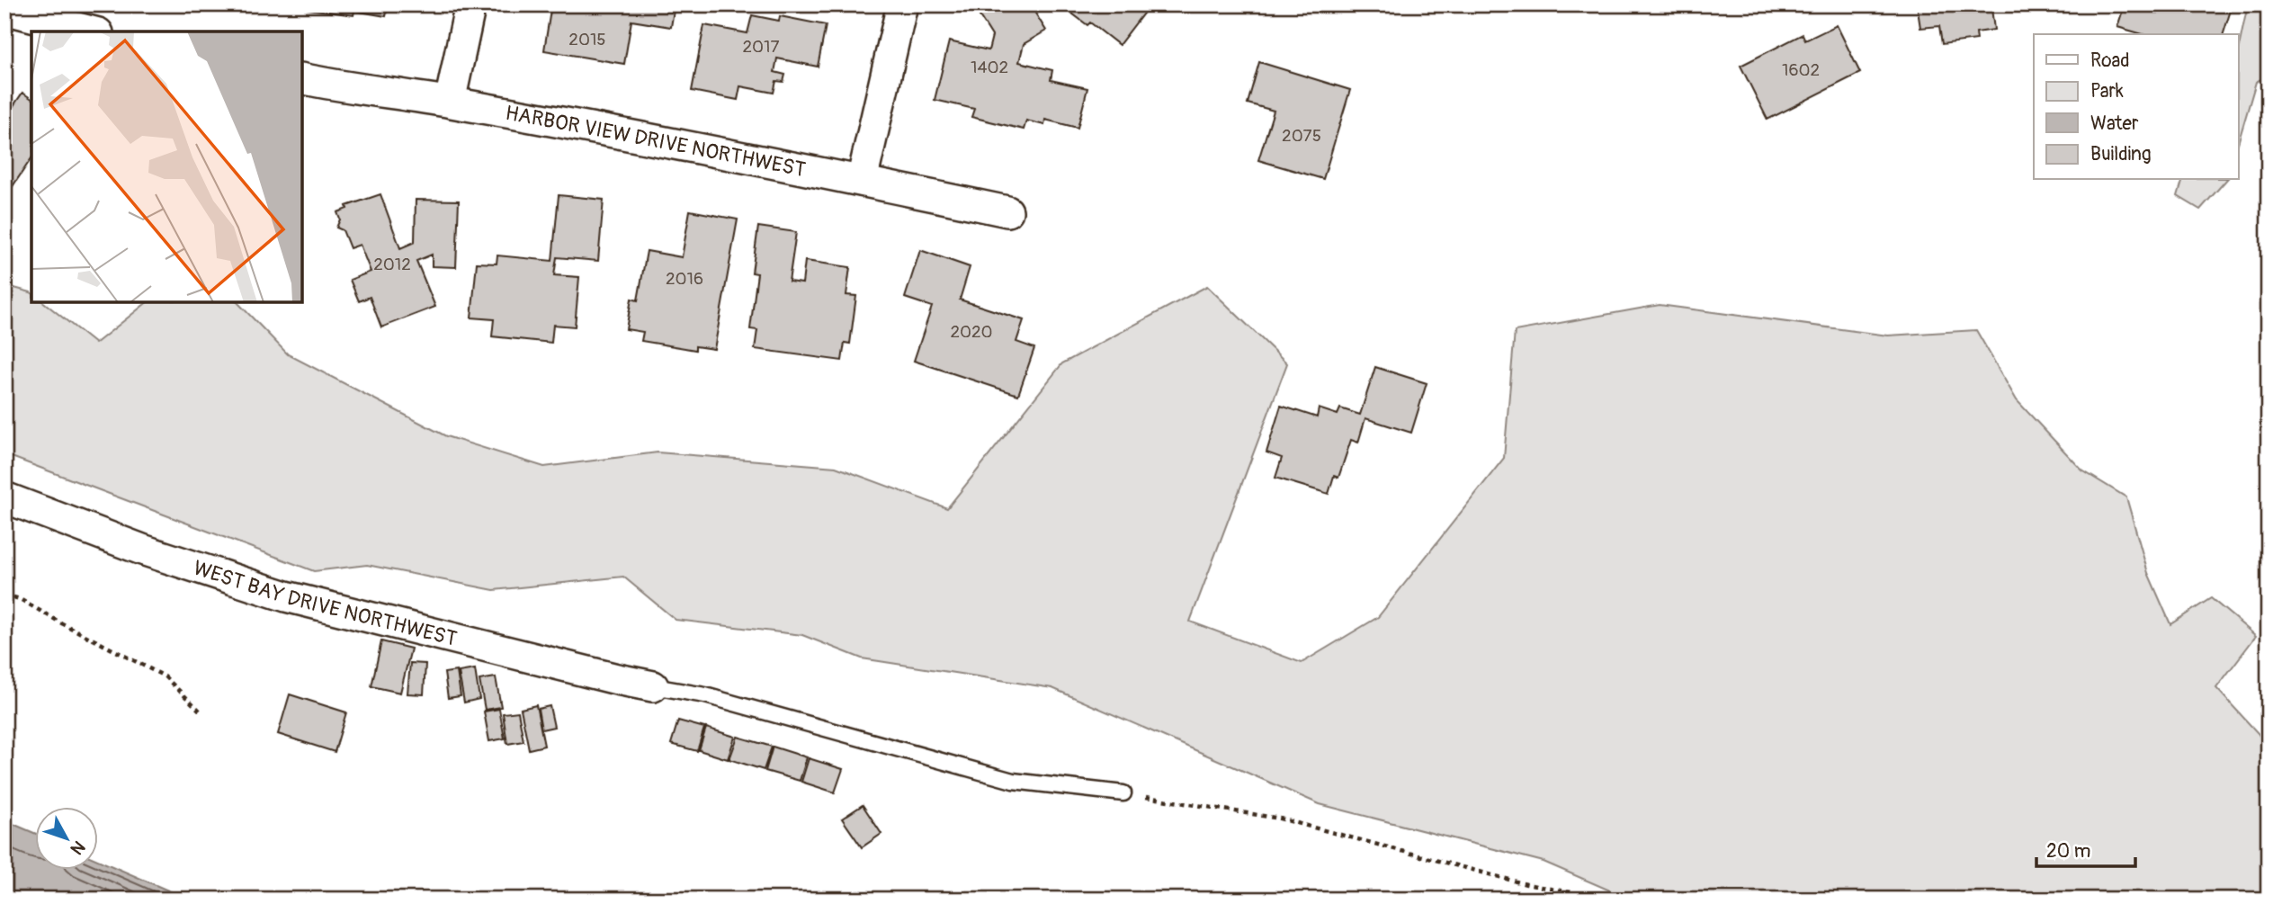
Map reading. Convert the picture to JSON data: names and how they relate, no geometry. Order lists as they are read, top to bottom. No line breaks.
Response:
{"streets":{"street":["HARBOR VIEW DRIVE NORTHWEST","WEST BAY DRIVE NORTHWEST"]},"house_numbers":["2015","2017","1402","1602","2075","2012","2016","2020"],"legend":["Road","Park","Water","Building"],"scale_bar":"20 m","north":"bottom right"}
